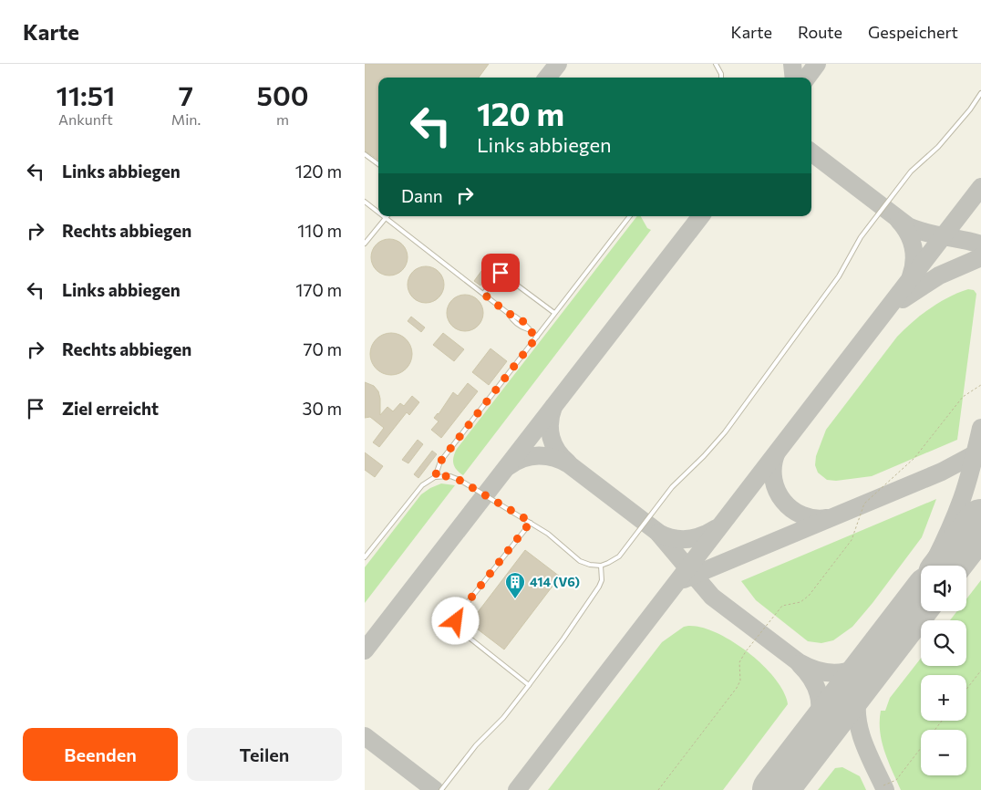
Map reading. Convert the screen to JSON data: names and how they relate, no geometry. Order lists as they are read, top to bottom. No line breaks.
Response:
{"places":{"building":["414 (V6)"]},"page":{"header":"Karte","nav":["Karte","Route","Gespeichert"],"eta":["11:51","Ankunft","7","Min.","500","m"],"turn":["120 m","Links abbiegen"],"list":[{"name":"Links abbiegen","value":"120 m"},{"name":"Rechts abbiegen","value":"110 m"},{"name":"Links abbiegen","value":"170 m"},{"name":"Rechts abbiegen","value":"70 m"},{"name":"Ziel erreicht","value":"30 m"}],"then":"Dann","map_buttons":["+","−"],"buttons":["Beenden","Teilen"]}}
